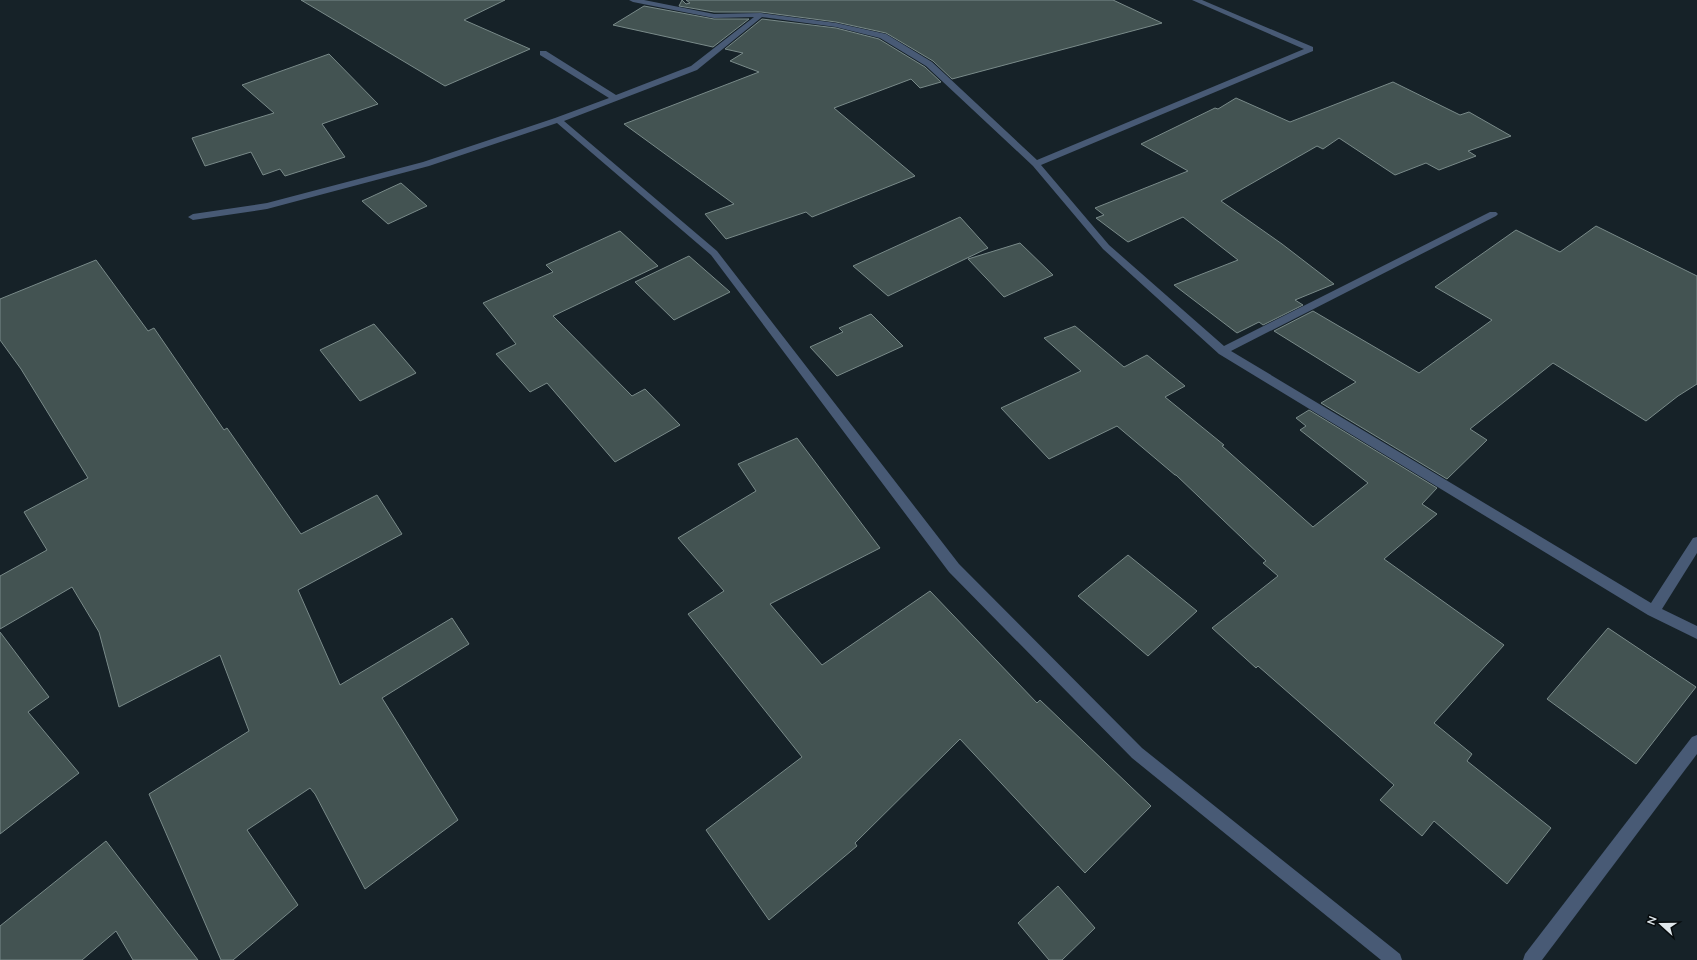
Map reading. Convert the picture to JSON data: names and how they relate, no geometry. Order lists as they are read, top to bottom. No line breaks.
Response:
{"north":"left"}
